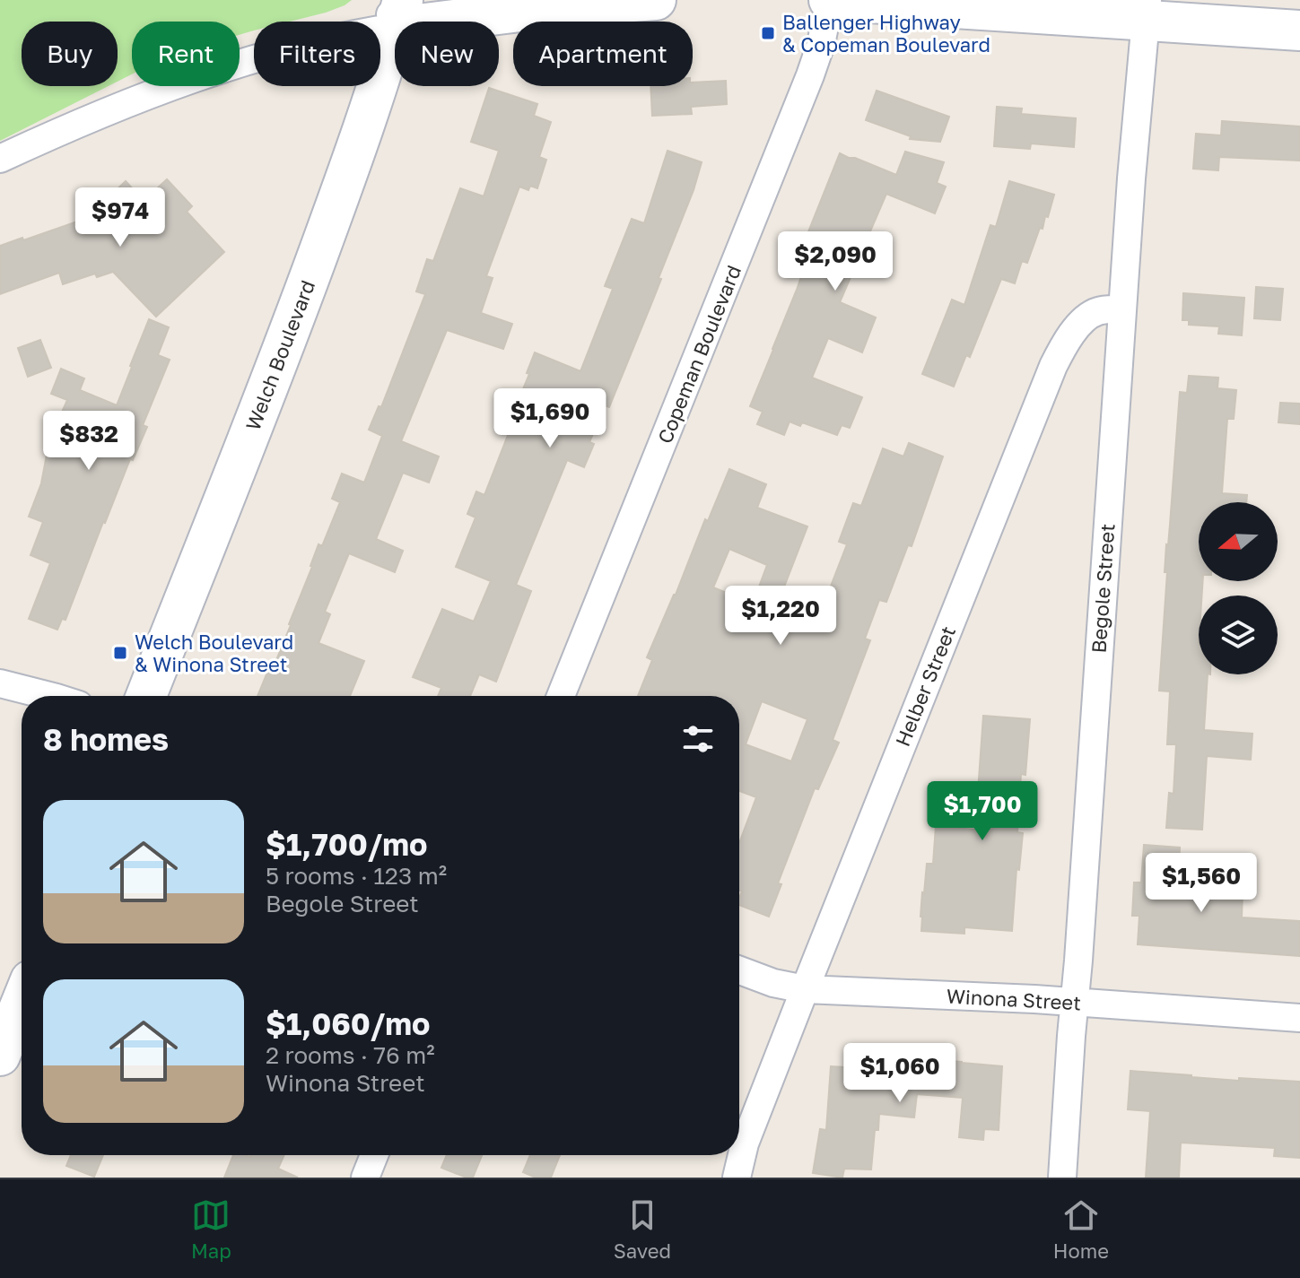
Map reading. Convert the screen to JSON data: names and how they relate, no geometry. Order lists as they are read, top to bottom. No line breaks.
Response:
{"streets":{"main road":["Welch Boulevard"],"street":["Copeman Boulevard","Begole Street","Helber Street","Winona Street"]},"crossings":[["Begole Street","Helber Street"],["Begole Street","Winona Street"],["Helber Street","Winona Street"]],"places":{"transit":["Ballenger Highway & Copeman Boulevard","Welch Boulevard & Winona Street"]},"north":"left","page":{"chip":["Buy","Rent","Filters","New","Apartment"],"price":["$974","$2,090","$1,690","$832","$1,220","$1,700","$1,560","$1,060"],"heading":"8 homes","list":[{"name":"$1,700/mo","note":"5 rooms · 123 m² · Begole Street"},{"name":"$1,060/mo","note":"2 rooms · 76 m² · Winona Street"}],"tabs":["Map","Saved","Home"]}}
